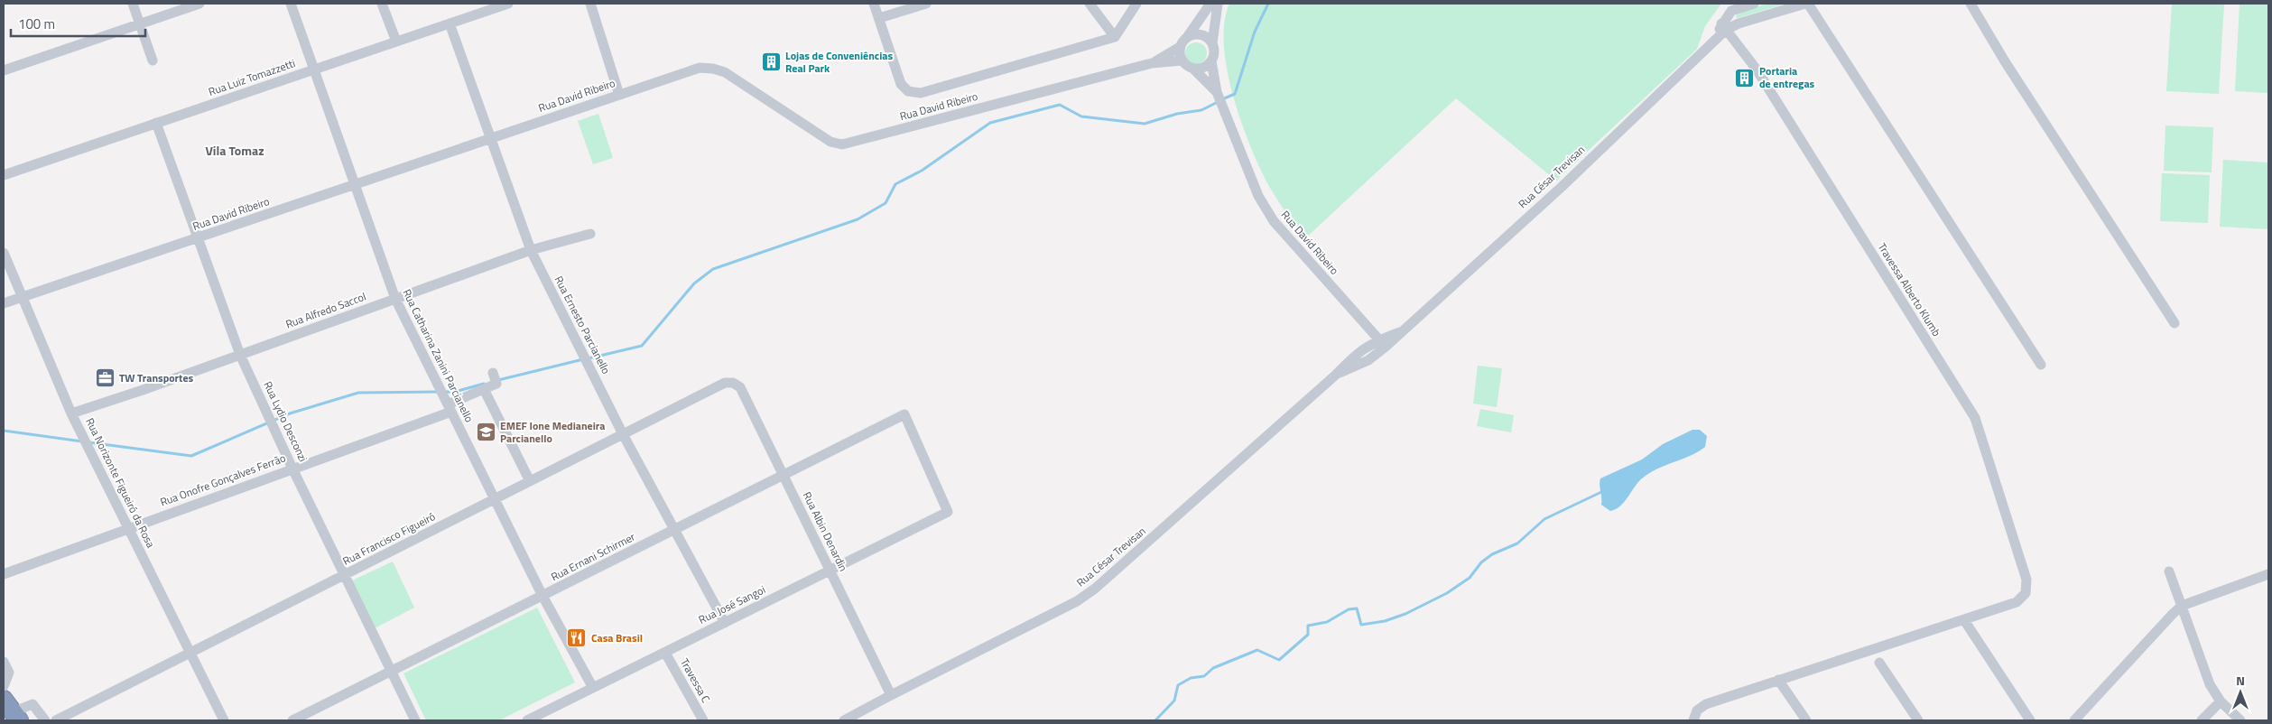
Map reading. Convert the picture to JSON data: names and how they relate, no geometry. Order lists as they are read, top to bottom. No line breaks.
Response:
{"streets":{"street":["Rua Luiz Tomazzetti","Rua David Ribeiro","Rua César Trevisan","Travessa Alberto Klumb","Rua Alfredo Saccol","Rua Ernesto Parcianello","Rua Catharina Zanini Parcianello","Rua Lydio Desconzi","Rua Onofre Gonçalves Ferrão","Rua Norizonte Figueiró da Rosa","Rua Albin Denardin","Rua Francisco Figueiró","Rua Ernani Schirmer","Rua José Sangoi","Travessa C"]},"crossings":[["Rua Luiz Tomazzetti","Rua Ernesto Parcianello"],["Rua Luiz Tomazzetti","Rua Catharina Zanini Parcianello"],["Rua Luiz Tomazzetti","Rua Lydio Desconzi"],["Rua David Ribeiro","Rua César Trevisan"],["Rua David Ribeiro","Rua Ernesto Parcianello"],["Rua David Ribeiro","Rua Catharina Zanini Parcianello"],["Rua David Ribeiro","Rua Lydio Desconzi"],["Rua David Ribeiro","Rua Norizonte Figueiró da Rosa"],["Rua César Trevisan","Travessa Alberto Klumb"],["Rua César Trevisan","Rua Albin Denardin"],["Rua Alfredo Saccol","Rua Ernesto Parcianello"],["Rua Alfredo Saccol","Rua Catharina Zanini Parcianello"],["Rua Alfredo Saccol","Rua Lydio Desconzi"],["Rua Alfredo Saccol","Rua Norizonte Figueiró da Rosa"],["Rua Ernesto Parcianello","Rua Francisco Figueiró"],["Rua Ernesto Parcianello","Rua Ernani Schirmer"],["Rua Ernesto Parcianello","Rua José Sangoi"],["Rua Catharina Zanini Parcianello","Rua Onofre Gonçalves Ferrão"],["Rua Catharina Zanini Parcianello","Rua Francisco Figueiró"],["Rua Catharina Zanini Parcianello","Rua Ernani Schirmer"],["Rua Catharina Zanini Parcianello","Rua José Sangoi"],["Rua Lydio Desconzi","Rua Onofre Gonçalves Ferrão"],["Rua Lydio Desconzi","Rua Francisco Figueiró"],["Rua Lydio Desconzi","Rua Ernani Schirmer"],["Rua Onofre Gonçalves Ferrão","Rua Norizonte Figueiró da Rosa"],["Rua Norizonte Figueiró da Rosa","Rua Francisco Figueiró"],["Rua Albin Denardin","Rua Francisco Figueiró"],["Rua Albin Denardin","Rua Ernani Schirmer"],["Rua Albin Denardin","Rua José Sangoi"],["Rua Ernani Schirmer","Rua José Sangoi"],["Rua José Sangoi","Travessa C"]],"districts":["Vila Tomaz"],"places":{"building":["Lojas de Conveniências Real Park","Portaria de entregas"],"office":["TW Transportes"],"school or university":["EMEF Ione Medianeira Parcianello"],"restaurant":["Casa Brasil"]},"scale_bar":"100 m","north":"top"}
